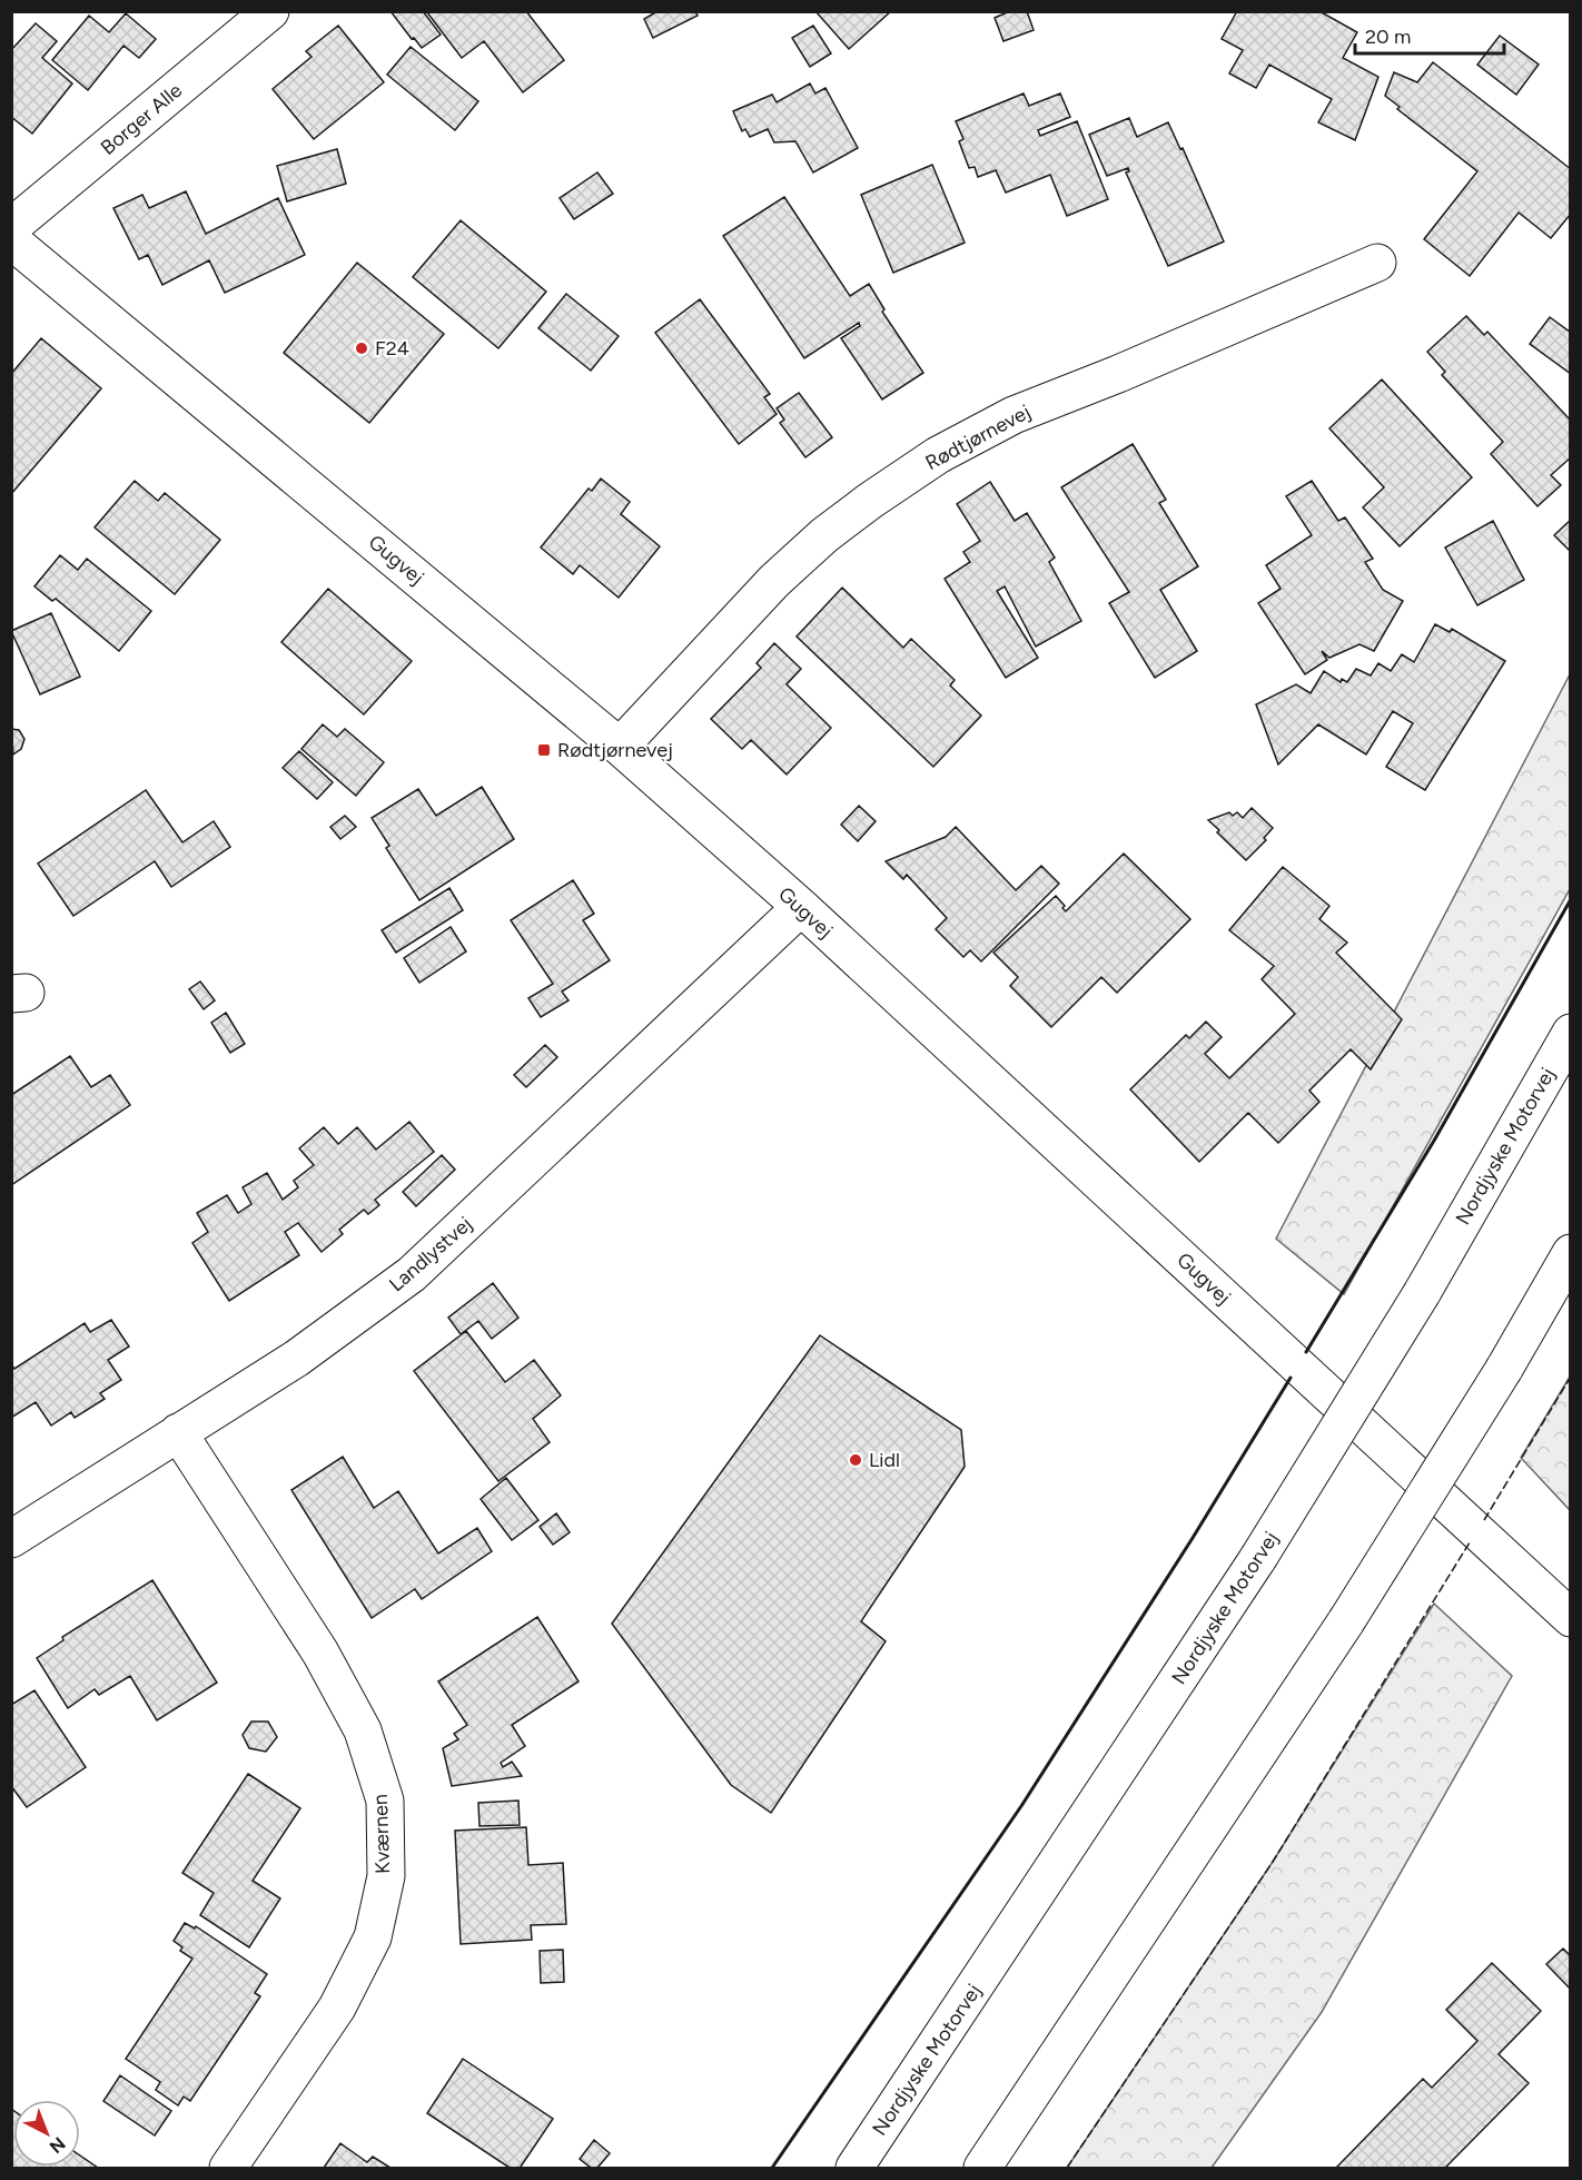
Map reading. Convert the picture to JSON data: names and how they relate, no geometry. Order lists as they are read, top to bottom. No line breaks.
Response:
{"streets":{"main road":["Borger Alle","Rødtjørnevej","Gugvej","Nordjyske Motorvej","Landlystvej","Kværnen"]},"crossings":[["Rødtjørnevej","Gugvej"],["Gugvej","Landlystvej"],["Landlystvej","Kværnen"]],"places":{"other":["F24","Lidl"],"transit":["Rødtjørnevej"]},"scale_bar":"20 m","north":"bottom right"}
